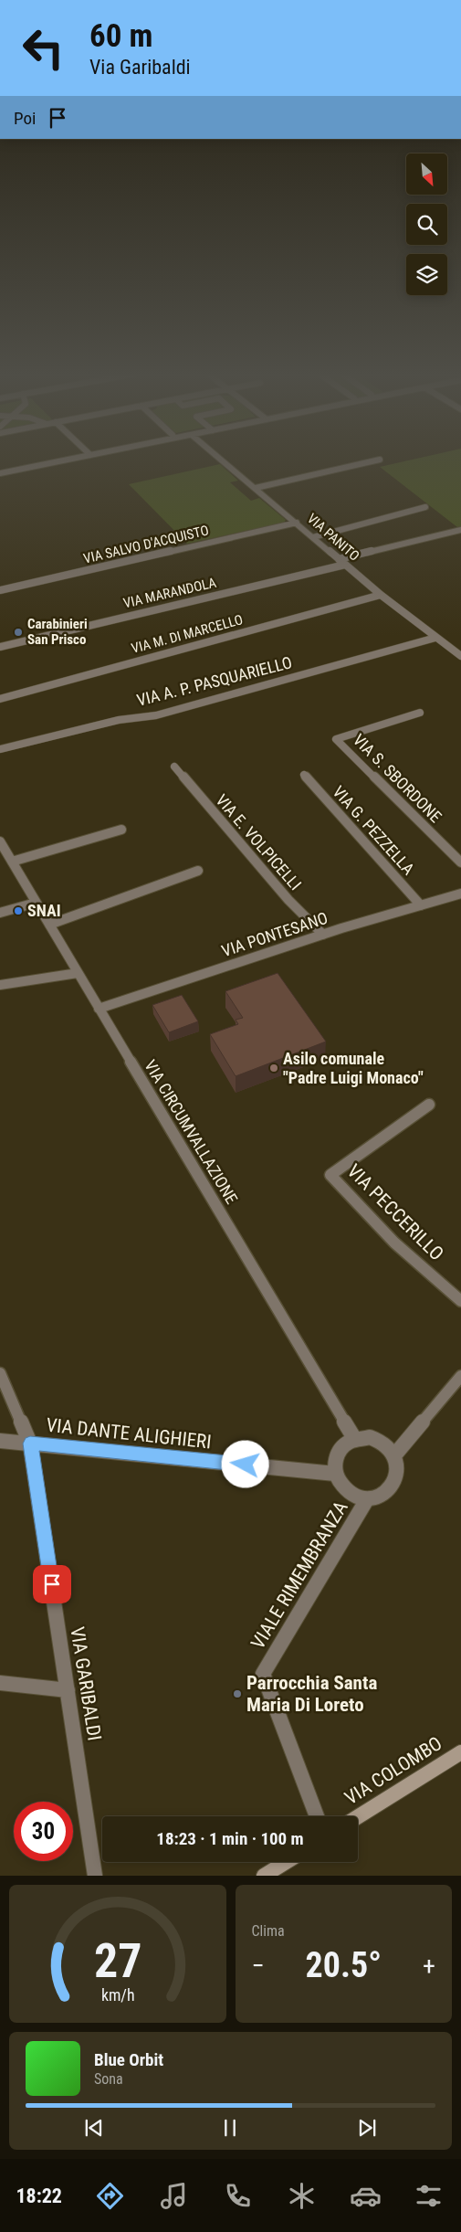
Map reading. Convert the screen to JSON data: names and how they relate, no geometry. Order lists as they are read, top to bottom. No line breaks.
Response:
{"streets":{"street":["VIA PANITO","VIA SALVO D'ACQUISTO","VIA MARANDOLA","VIA M. DI MARCELLO","VIA A. P. PASQUARIELLO","VIA S. SBORDONE","VIA G. PEZZELLA","VIA E. VOLPICELLI","VIA PONTESANO","VIA CIRCUMVALLAZIONE","VIA PECCERILLO","VIA DANTE ALIGHIERI","VIALE RIMEMBRANZA","VIA GARIBALDI","VIA COLOMBO"]},"crossings":[["VIA PANITO","VIA SALVO D'ACQUISTO"],["VIA PANITO","VIA MARANDOLA"],["VIA PANITO","VIA M. DI MARCELLO"],["VIA PANITO","VIA A. P. PASQUARIELLO"],["VIA G. PEZZELLA","VIA PONTESANO"],["VIA E. VOLPICELLI","VIA PONTESANO"],["VIA PONTESANO","VIA CIRCUMVALLAZIONE"],["VIA CIRCUMVALLAZIONE","VIA DANTE ALIGHIERI"],["VIA CIRCUMVALLAZIONE","VIALE RIMEMBRANZA"],["VIA DANTE ALIGHIERI","VIALE RIMEMBRANZA"],["VIA DANTE ALIGHIERI","VIA GARIBALDI"]],"places":["Carabinieri San Prisco","SNAI","Asilo comunale \"Padre Luigi Monaco\"","Parrocchia Santa Maria Di Loreto"],"north":"bottom right","page":{"turn":["60 m","Via Garibaldi"],"then":"Poi","limit":"30","trip":"18:23 · 1 min · 100 m","tile":"Clima","heat":["−","20.5°","+"],"song":["Blue Orbit","Sona"],"tabs":"18:22","gauge":["27","km/h"]}}
